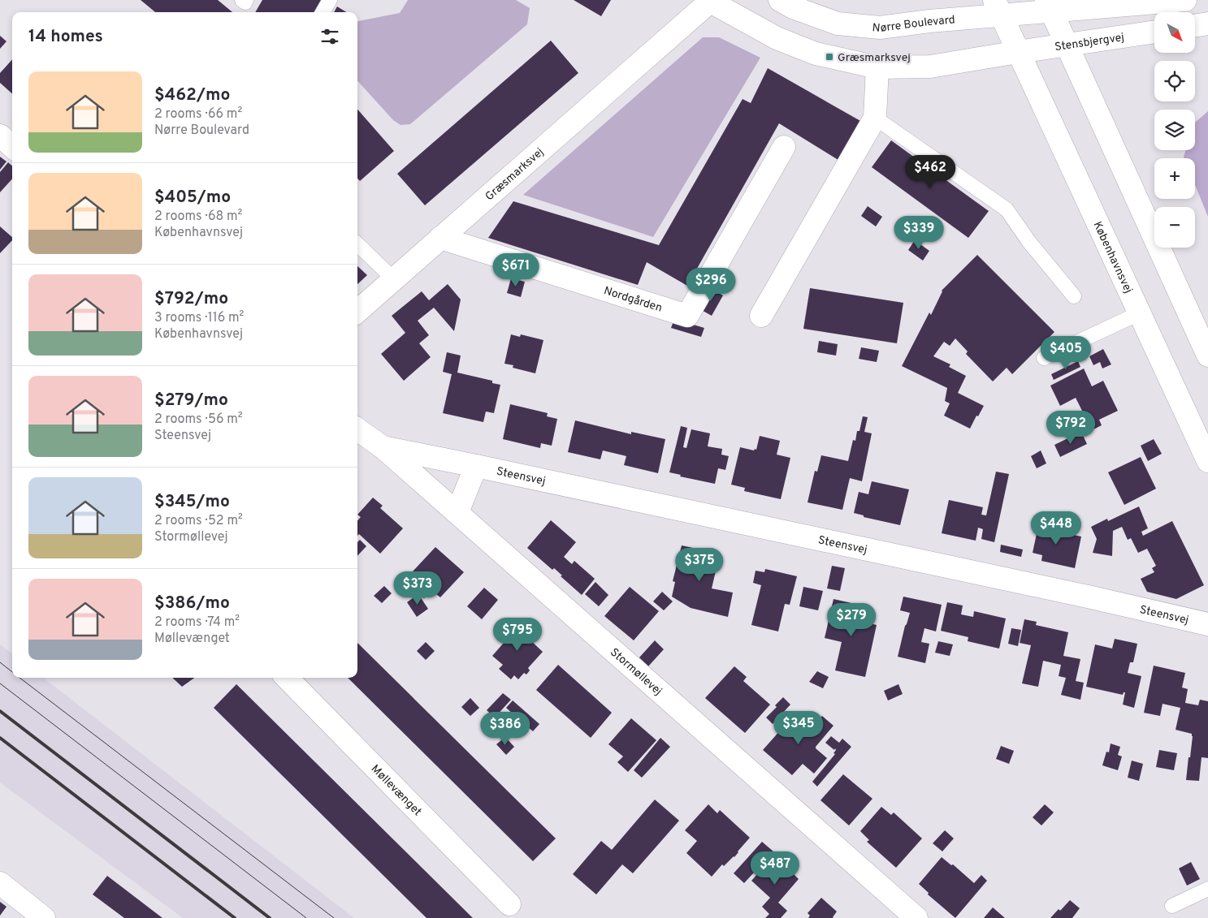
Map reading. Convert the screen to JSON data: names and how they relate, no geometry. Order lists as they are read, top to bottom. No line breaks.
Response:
{"streets":{"street":["Nørre Boulevard","Stensbjergvej","Græsmarksvej","Københavnsvej","Nordgården","Steensvej","Stormøllevej","Møllevænget"]},"crossings":[["Nørre Boulevard","Københavnsvej"],["Stensbjergvej","Københavnsvej"],["Græsmarksvej","Nordgården"],["Steensvej","Stormøllevej"]],"places":{"transit":["Græsmarksvej"]},"north":"bottom right","page":{"map_buttons":["+","−"],"heading":"14 homes","list":[{"name":"$462/mo","note":"2 rooms · 66 m² · Nørre Boulevard"},{"name":"$405/mo","note":"2 rooms · 68 m² · Københavnsvej"},{"name":"$792/mo","note":"3 rooms · 116 m² · Københavnsvej"},{"name":"$279/mo","note":"2 rooms · 56 m² · Steensvej"},{"name":"$345/mo","note":"2 rooms · 52 m² · Stormøllevej"},{"name":"$386/mo","note":"2 rooms · 74 m² · Møllevænget"}],"price":["$462","$339","$671","$296","$405","$792","$448","$375","$373","$279","$795","$345","$386","$487"]}}
